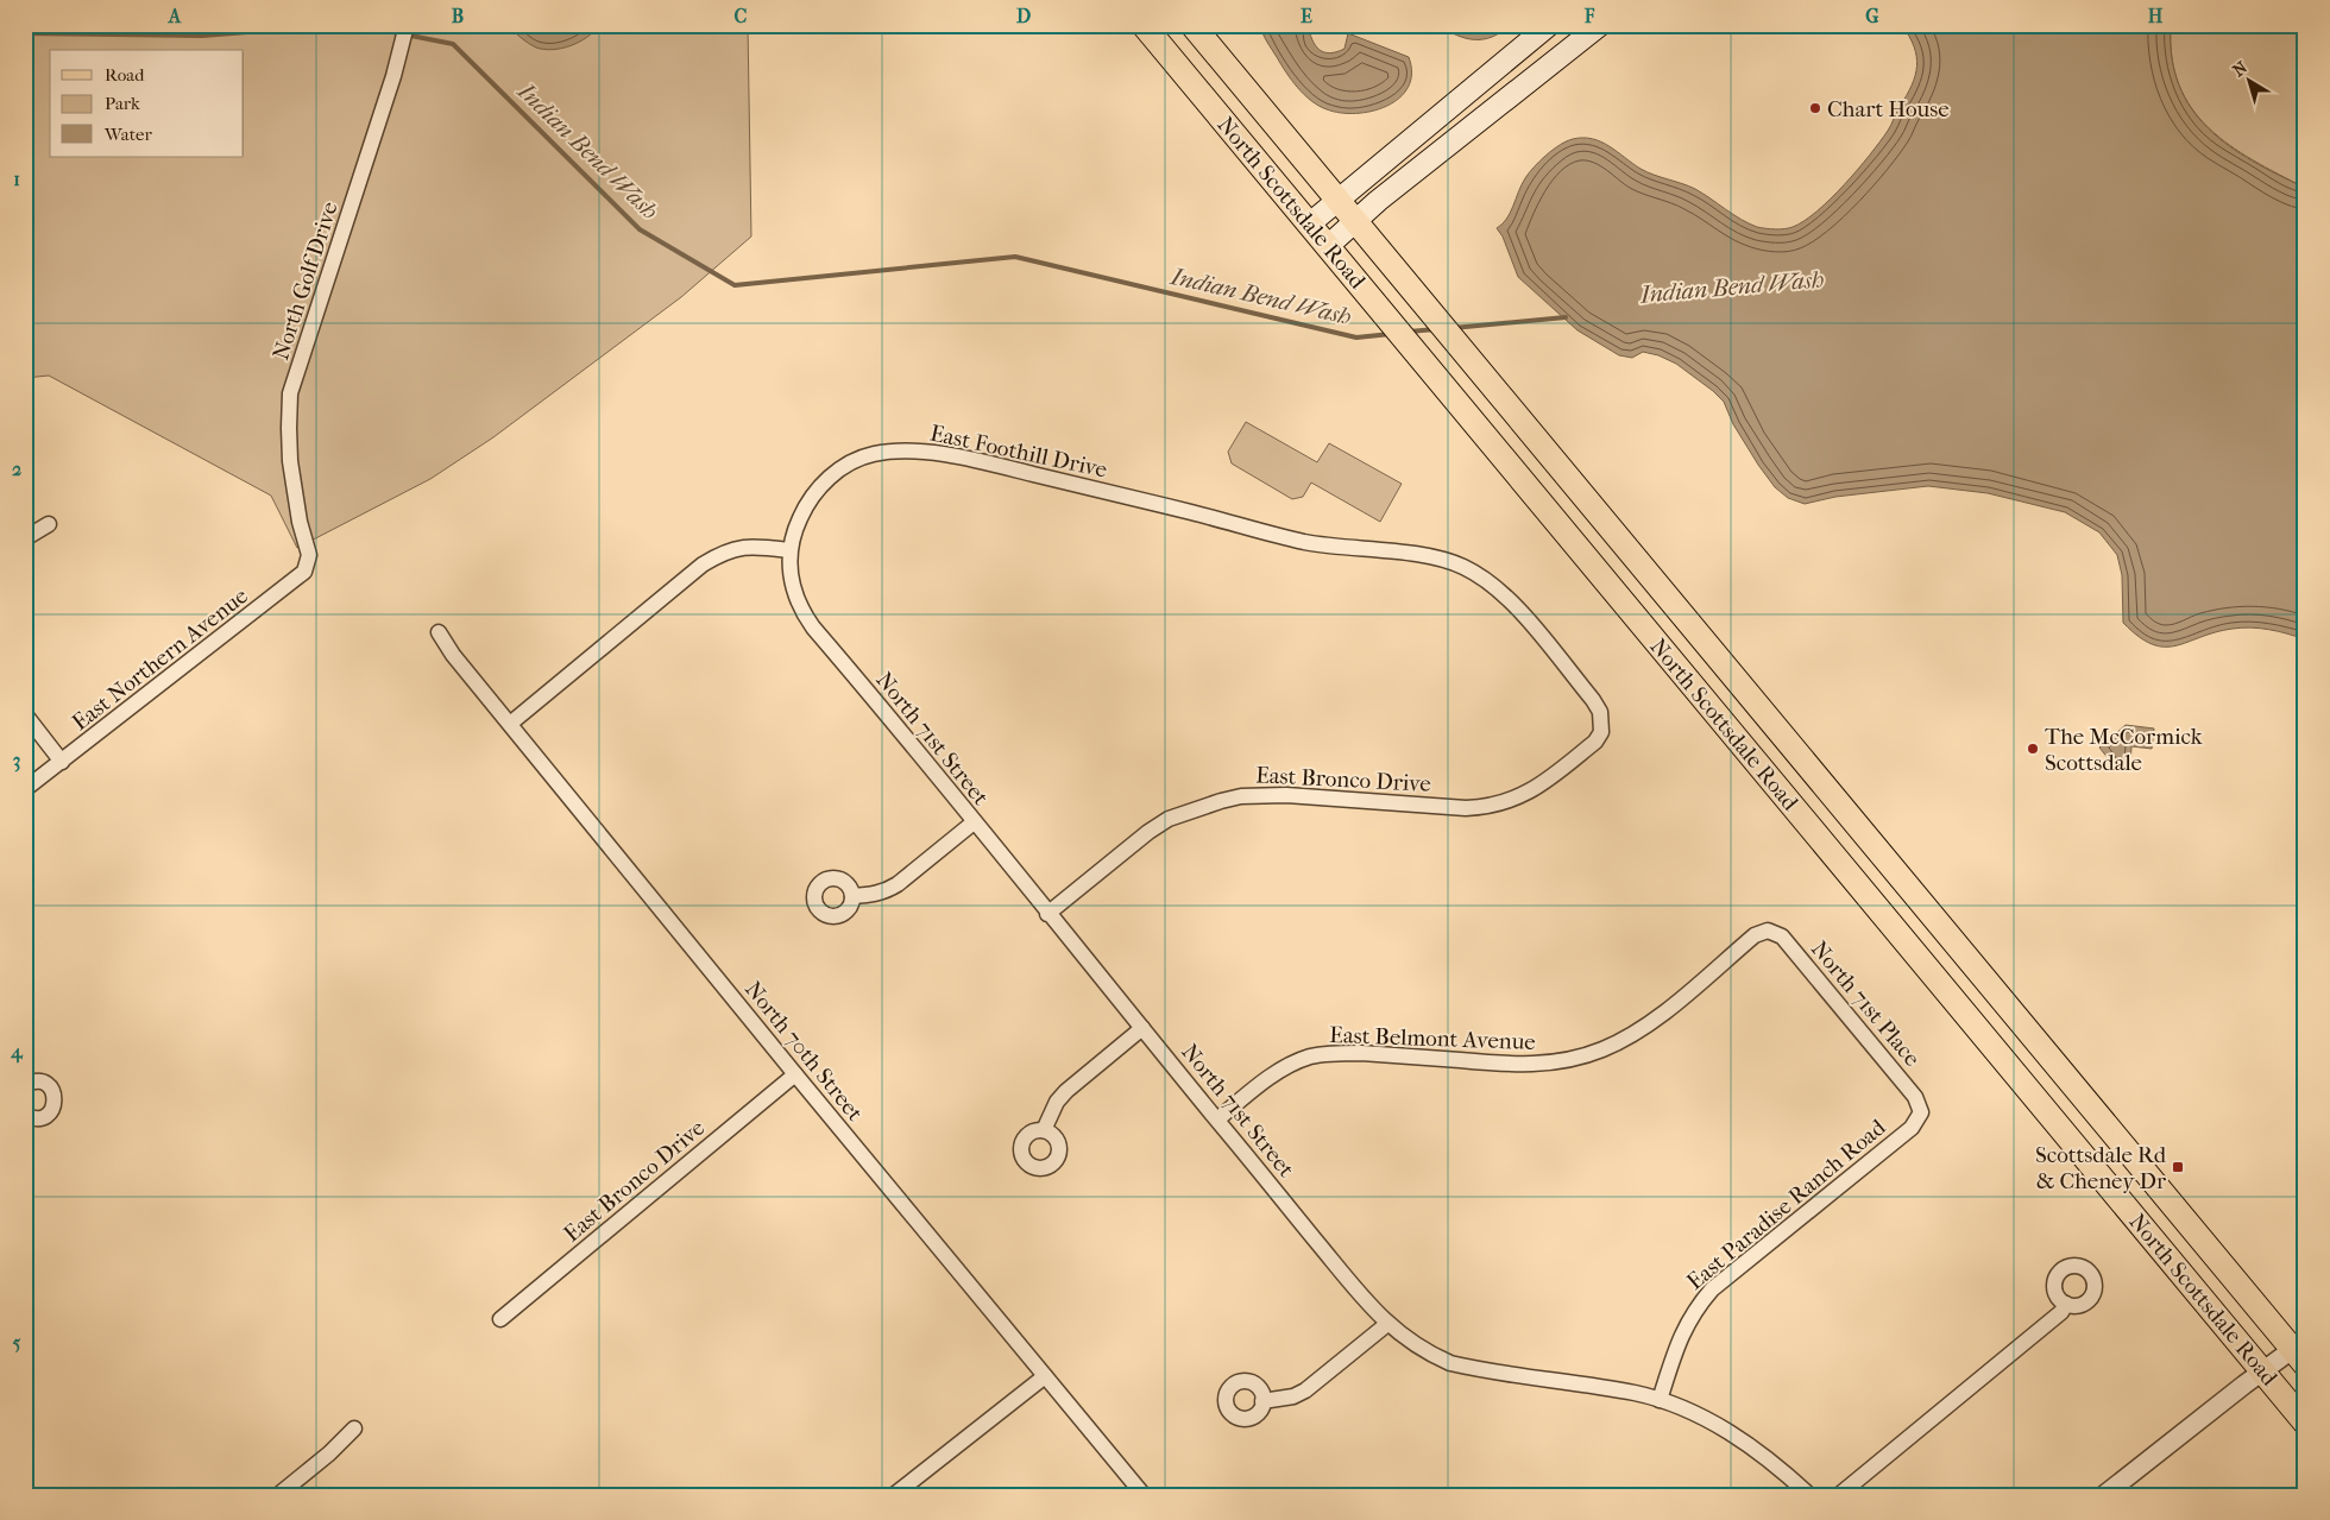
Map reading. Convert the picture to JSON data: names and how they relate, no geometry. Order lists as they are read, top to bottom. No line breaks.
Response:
{"streets":{"main road":["North Scottsdale Road"],"street":["North Golf Drive","East Foothill Drive","East Northern Avenue","North 71st Street","East Bronco Drive","North 71st Place","East Belmont Avenue","North 70th Street","East Paradise Ranch Road"]},"crossings":[["North Golf Drive","East Northern Avenue"],["East Foothill Drive","North 71st Street"],["East Foothill Drive","East Bronco Drive"],["North 71st Street","East Bronco Drive"],["North 71st Street","East Belmont Avenue"],["North 71st Street","East Paradise Ranch Road"],["East Bronco Drive","North 70th Street"],["North 71st Place","East Belmont Avenue"],["North 71st Place","East Paradise Ranch Road"]],"water":["Indian Bend Wash"],"places":{"other":["Chart House","The McCormick Scottsdale"],"transit":["Scottsdale Rd & Cheney Dr"]},"legend":["Road","Park","Water"],"north":"top left","grid":{"columns":["A","B","C","D","E","F","G","H"],"rows":["1","2","3","4","5"]}}
